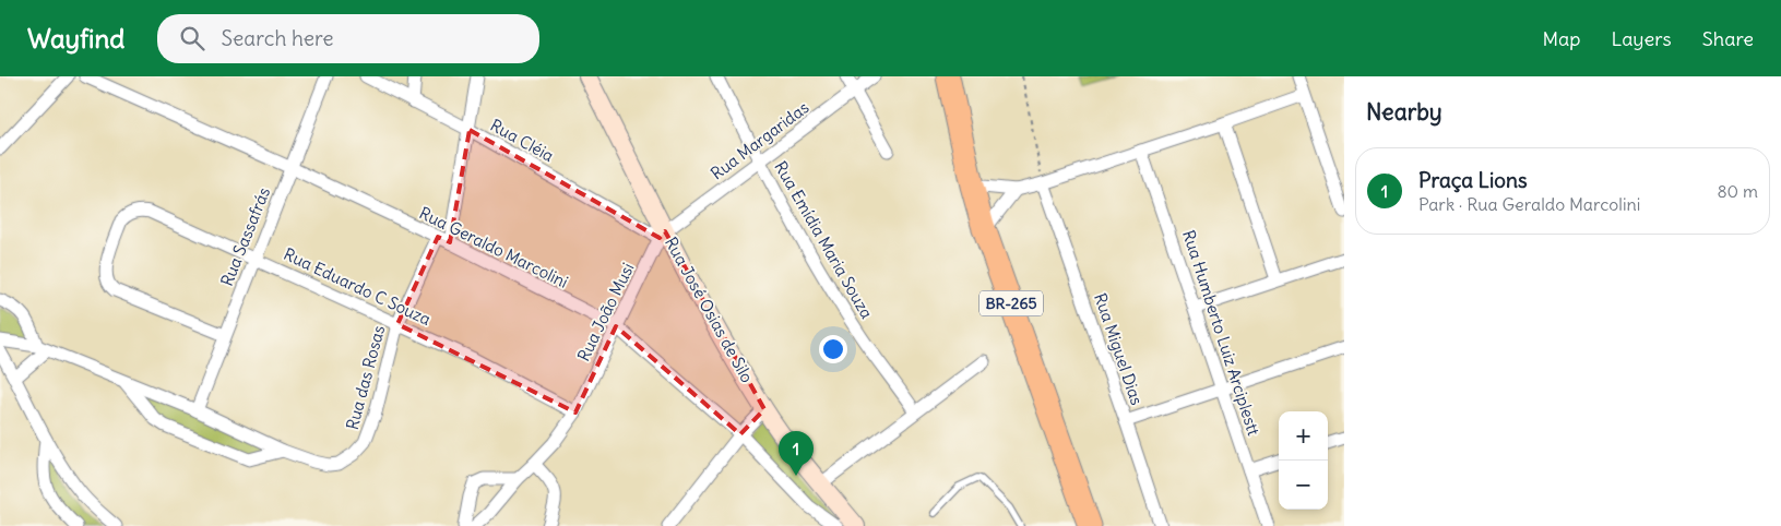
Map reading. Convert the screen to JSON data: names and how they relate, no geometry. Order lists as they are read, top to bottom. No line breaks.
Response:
{"streets":{"highway":["BR-265"],"street":["Rua Cléia","Rua Margaridas","Rua Sassafrás","Rua Emídia Maria Souza","Rua Geraldo Marcolini","Rua Eduardo C Souza","Rua José Osias de Silo","Rua João Musi","Rua Humberto Luiz Arciplestt","Rua Miguel Dias","Rua das Rosas"]},"crossings":[["Rua Cléia","Rua Margaridas"],["Rua Cléia","Rua José Osias de Silo"],["Rua Cléia","Rua João Musi"],["Rua Cléia","Rua das Rosas"],["Rua Margaridas","Rua Emídia Maria Souza"],["Rua Margaridas","Rua José Osias de Silo"],["Rua Margaridas","Rua João Musi"],["Rua Sassafrás","Rua Geraldo Marcolini"],["Rua Sassafrás","Rua Eduardo C Souza"],["Rua Sassafrás","Rua das Rosas"],["Rua Geraldo Marcolini","Rua João Musi"],["Rua Geraldo Marcolini","Rua das Rosas"],["Rua Eduardo C Souza","Rua João Musi"],["Rua Eduardo C Souza","Rua das Rosas"],["Rua José Osias de Silo","Rua João Musi"]],"page":{"header":"Wayfind","search":"Search here","nav":["Map","Layers","Share"],"heading":"Nearby","list":[{"mark":"1","name":"Praça Lions","note":"Park · Rua Geraldo Marcolini","value":"80 m"}],"map_buttons":["+","−"],"pins":"1"}}
